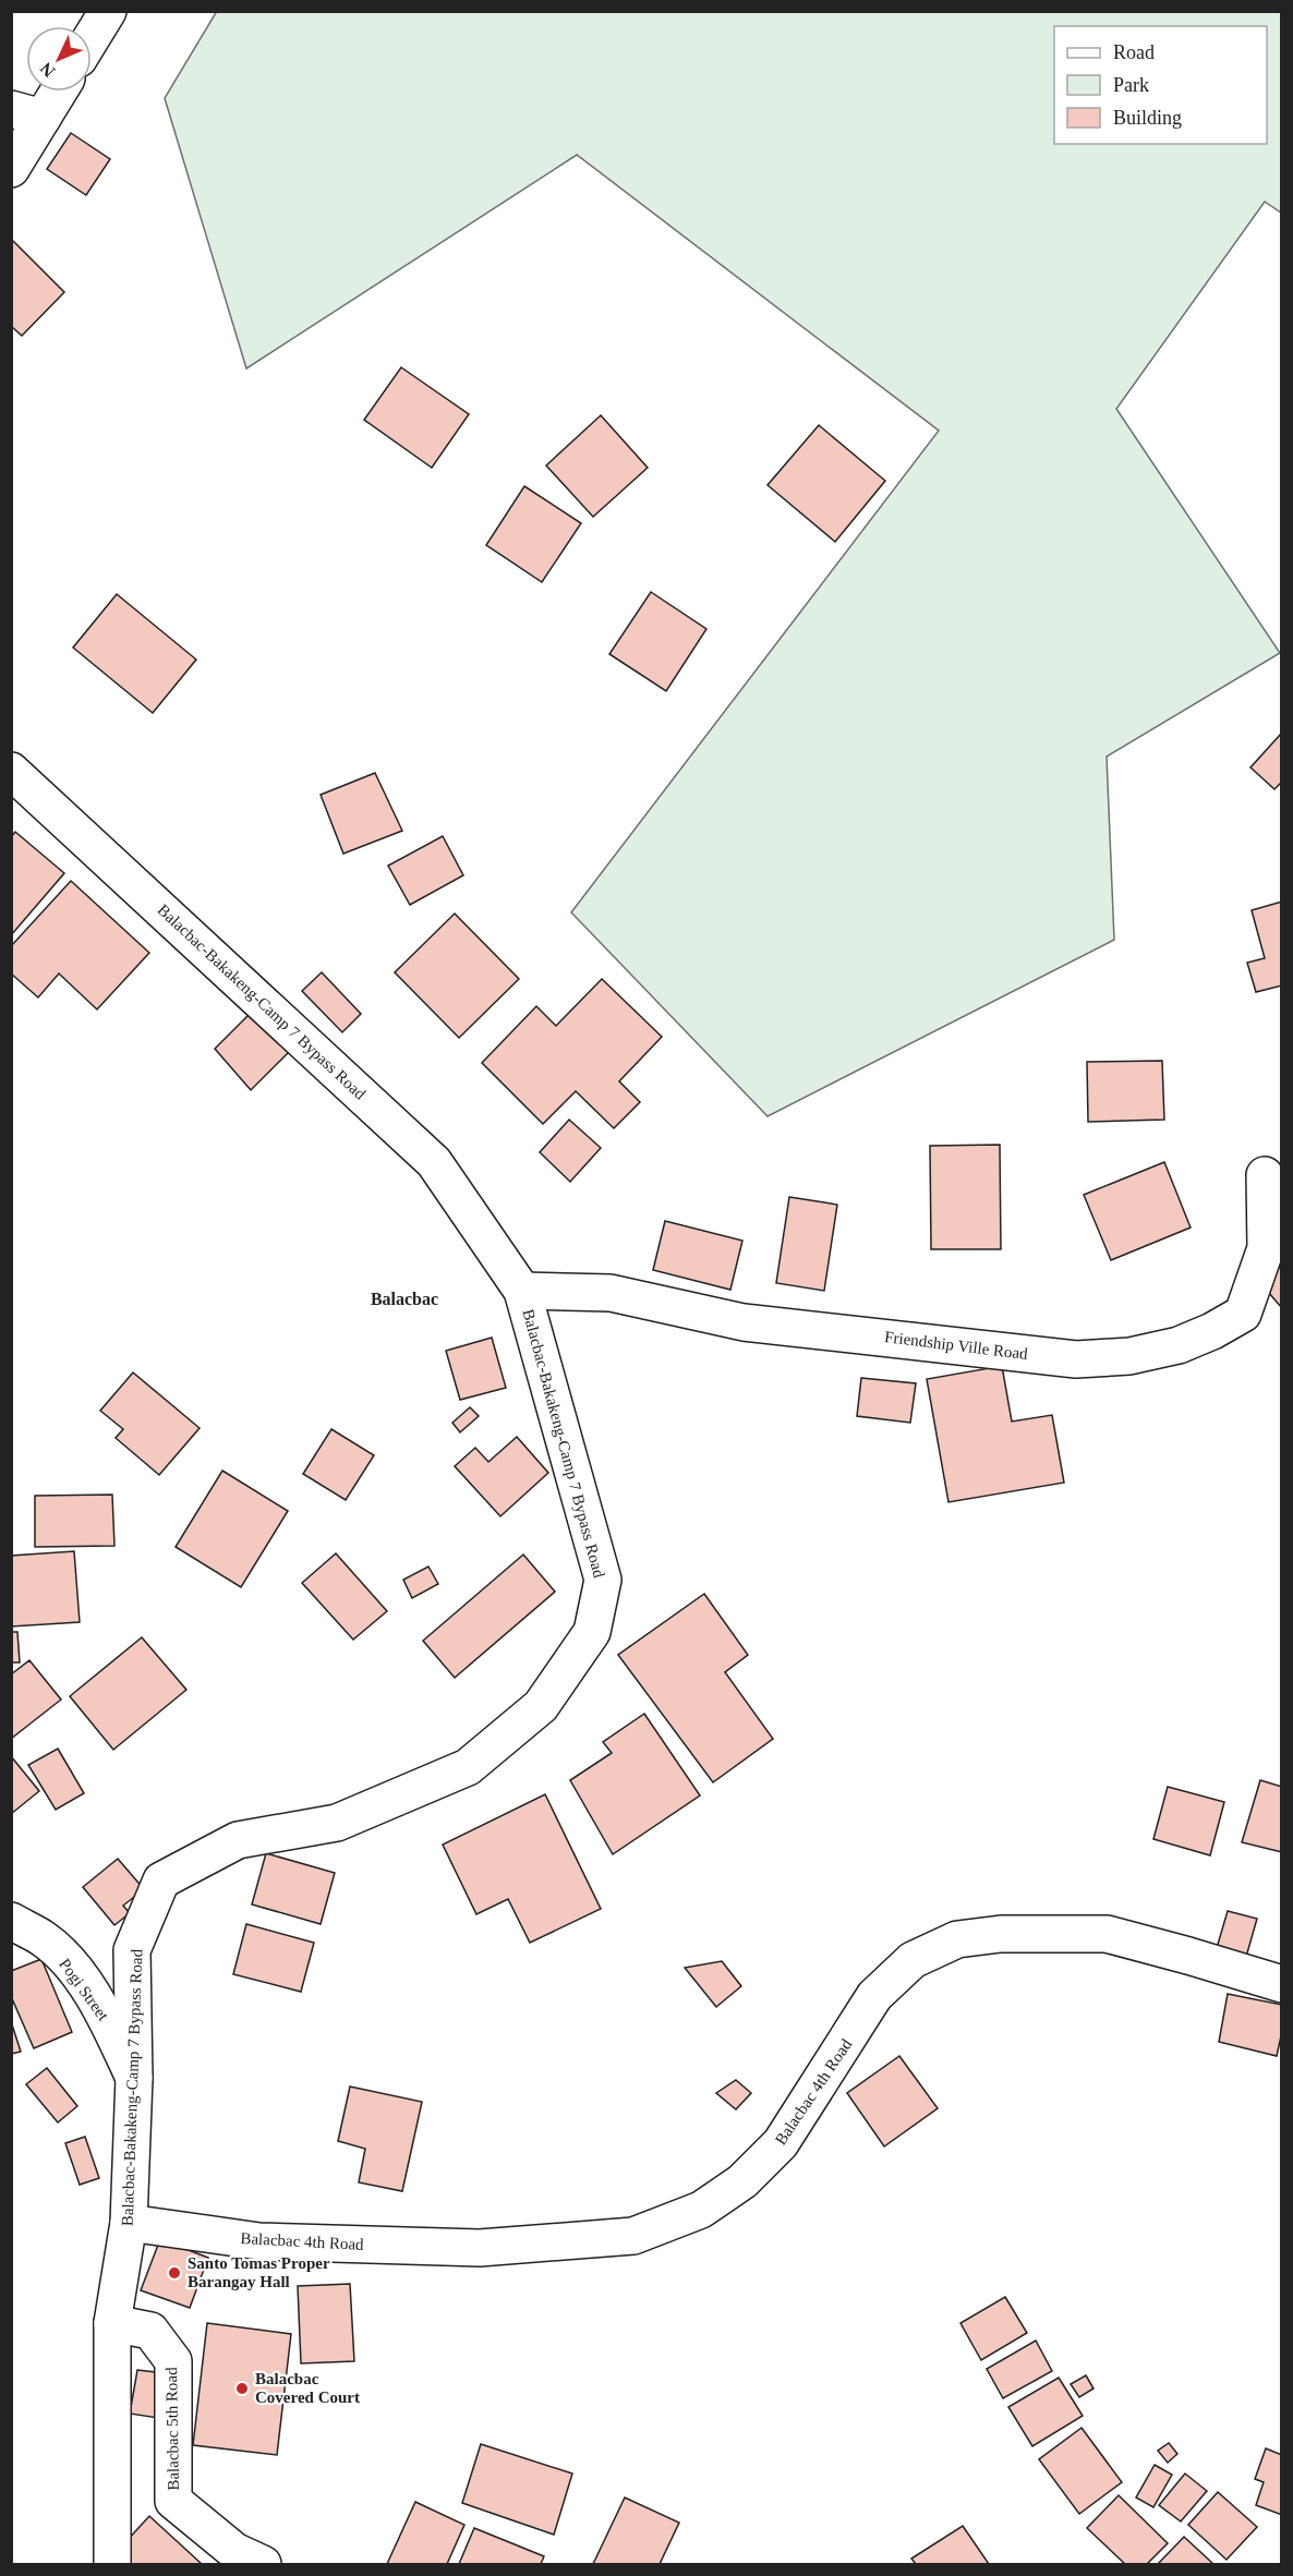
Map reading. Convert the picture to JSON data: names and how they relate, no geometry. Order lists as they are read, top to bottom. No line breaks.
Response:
{"streets":{"street":["Balacbac-Bakakeng-Camp 7 Bypass Road","Friendship Ville Road","Pogi Street","Balacbac 4th Road","Balacbac 5th Road"]},"crossings":[["Balacbac-Bakakeng-Camp 7 Bypass Road","Friendship Ville Road"],["Balacbac-Bakakeng-Camp 7 Bypass Road","Pogi Street"],["Balacbac-Bakakeng-Camp 7 Bypass Road","Balacbac 4th Road"],["Balacbac-Bakakeng-Camp 7 Bypass Road","Balacbac 5th Road"]],"districts":["Balacbac"],"places":["Santo Tomas Proper Barangay Hall","Balacbac Covered Court"],"legend":["Road","Park","Building"],"north":"bottom left"}
